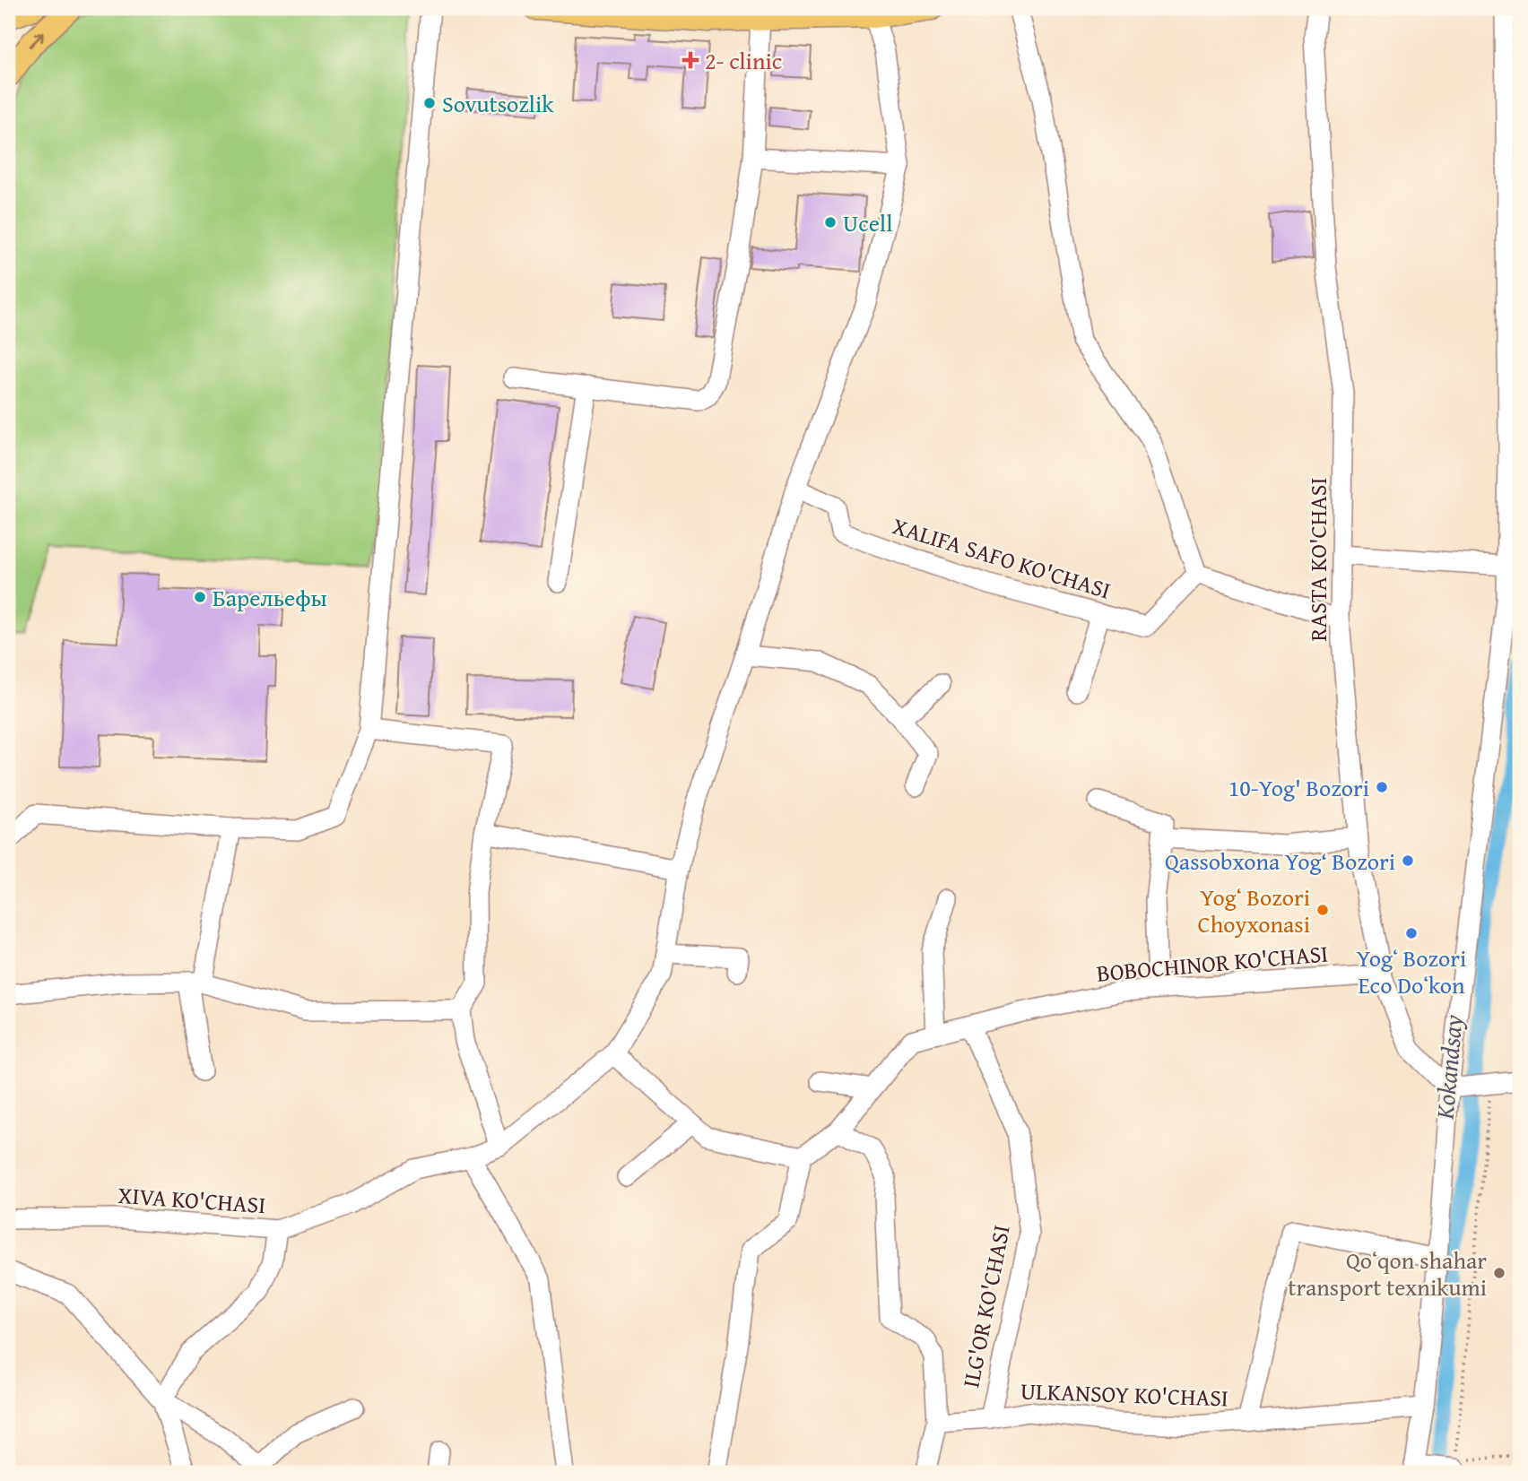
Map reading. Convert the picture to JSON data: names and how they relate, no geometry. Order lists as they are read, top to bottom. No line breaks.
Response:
{"streets":{"street":["XALIFA SAFO KO'CHASI","RASTA KO'CHASI","BOBOCHINOR KO'CHASI","XIVA KO'CHASI","ILG'OR KO'CHASI","ULKANSOY KO'CHASI"]},"crossings":[["XALIFA SAFO KO'CHASI","XIVA KO'CHASI"],["RASTA KO'CHASI","BOBOCHINOR KO'CHASI"],["BOBOCHINOR KO'CHASI","ILG'OR KO'CHASI"],["ILG'OR KO'CHASI","ULKANSOY KO'CHASI"]],"water":["Kokandsay"],"places":{"health":["2- clinic"],"other":["Sovutsozlik","Ucell","Барельефы","10-Yog' Bozori","Qassobxona Yog‘ Bozori","Yogʻ Bozori Choyxonasi","Yogʻ Bozori Eco Doʻkon","Qoʻqon shahar transport texnikumi"]}}
